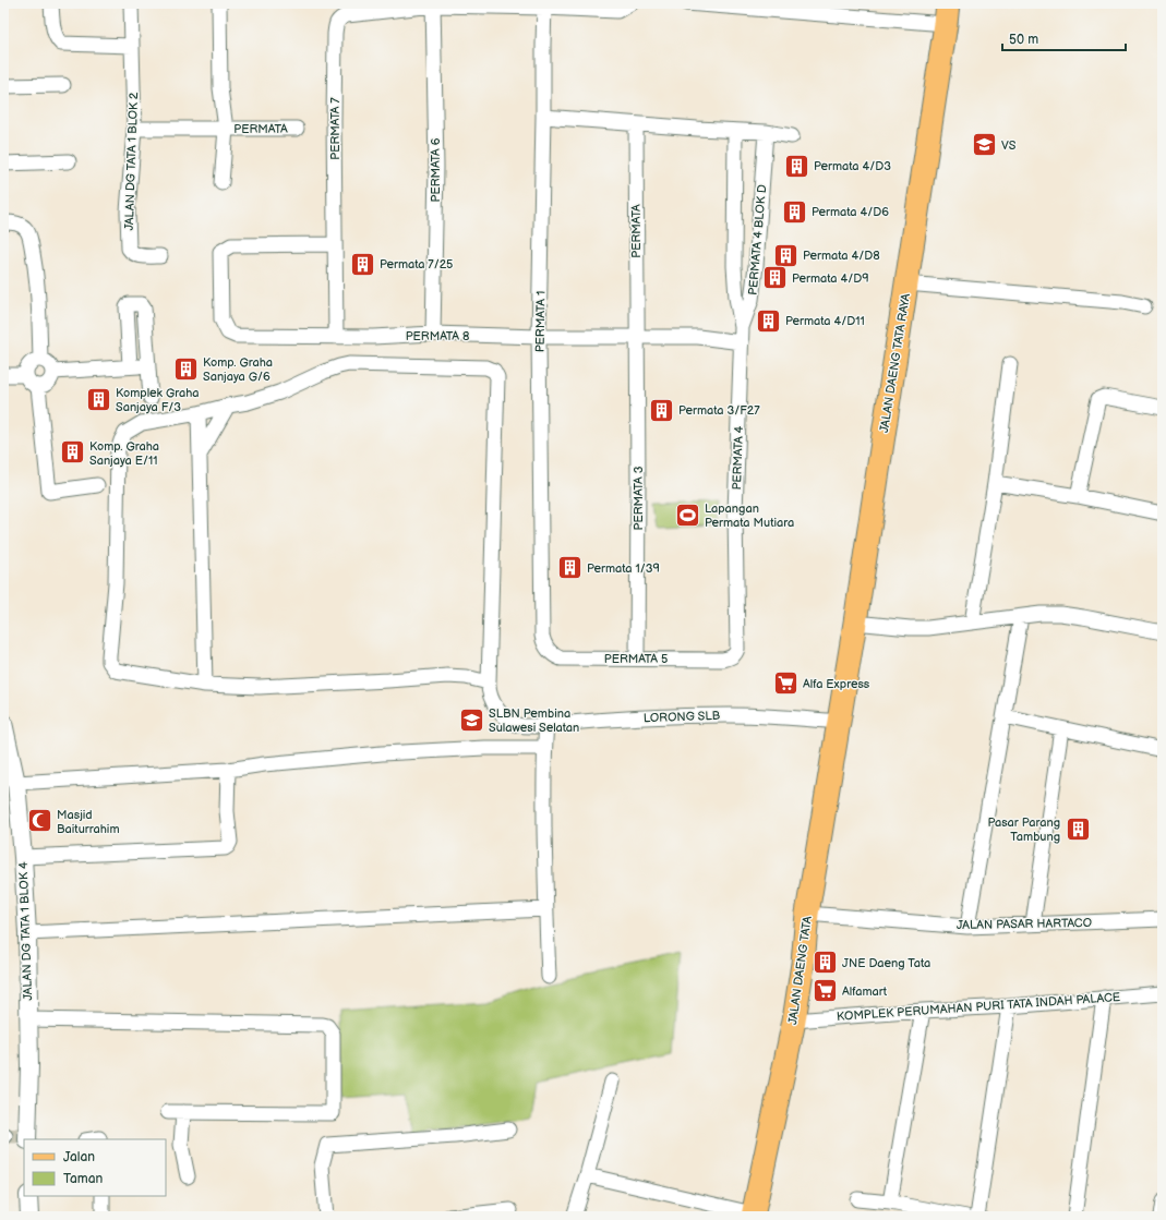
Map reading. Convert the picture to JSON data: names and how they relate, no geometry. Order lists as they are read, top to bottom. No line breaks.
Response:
{"streets":{"main road":["JALAN DAENG TATA RAYA","JALAN DAENG TATA"],"street":["PERMATA","PERMATA 7","JALAN DG TATA 1 BLOK 2","PERMATA 6","PERMATA 4 BLOK D","PERMATA 1","PERMATA 8","PERMATA 4","PERMATA 3","PERMATA 5","LORONG SLB","JALAN PASAR HARTACO","JALAN DG TATA 1 BLOK 4","KOMPLEK PERUMAHAN PURI TATA INDAH PALACE"]},"crossings":[["PERMATA","JALAN DG TATA 1 BLOK 2"],["PERMATA","PERMATA 3"],["PERMATA 7","PERMATA 6"],["PERMATA 7","PERMATA 8"],["PERMATA 6","PERMATA 8"],["PERMATA 4 BLOK D","PERMATA 4"],["PERMATA 1","PERMATA 8"],["PERMATA 1","PERMATA 5"],["JALAN DAENG TATA RAYA","LORONG SLB"],["JALAN DAENG TATA RAYA","JALAN DAENG TATA"],["PERMATA 4","PERMATA 5"],["PERMATA 3","PERMATA 5"],["LORONG SLB","JALAN DAENG TATA"],["JALAN PASAR HARTACO","JALAN DAENG TATA"],["JALAN DAENG TATA","KOMPLEK PERUMAHAN PURI TATA INDAH PALACE"]],"places":{"school or university":["VS","SLBN Pembina Sulawesi Selatan"],"building":["Permata 4/D3","Permata 4/D6","Permata 4/D8","Permata 7/25","Permata 4/D9","Permata 4/D11","Komp. Graha Sanjaya G/6","Komplek Graha Sanjaya F/3","Permata 3/F27","Komp. Graha Sanjaya E/11","Permata 1/39","Pasar Parang Tambung","JNE Daeng Tata"],"sports":["Lapangan Permata Mutiara"],"supermarket":["Alfa Express","Alfamart"],"mosque":["Masjid Baiturrahim"]},"legend":["Jalan","Taman"],"scale_bar":"50 m"}
